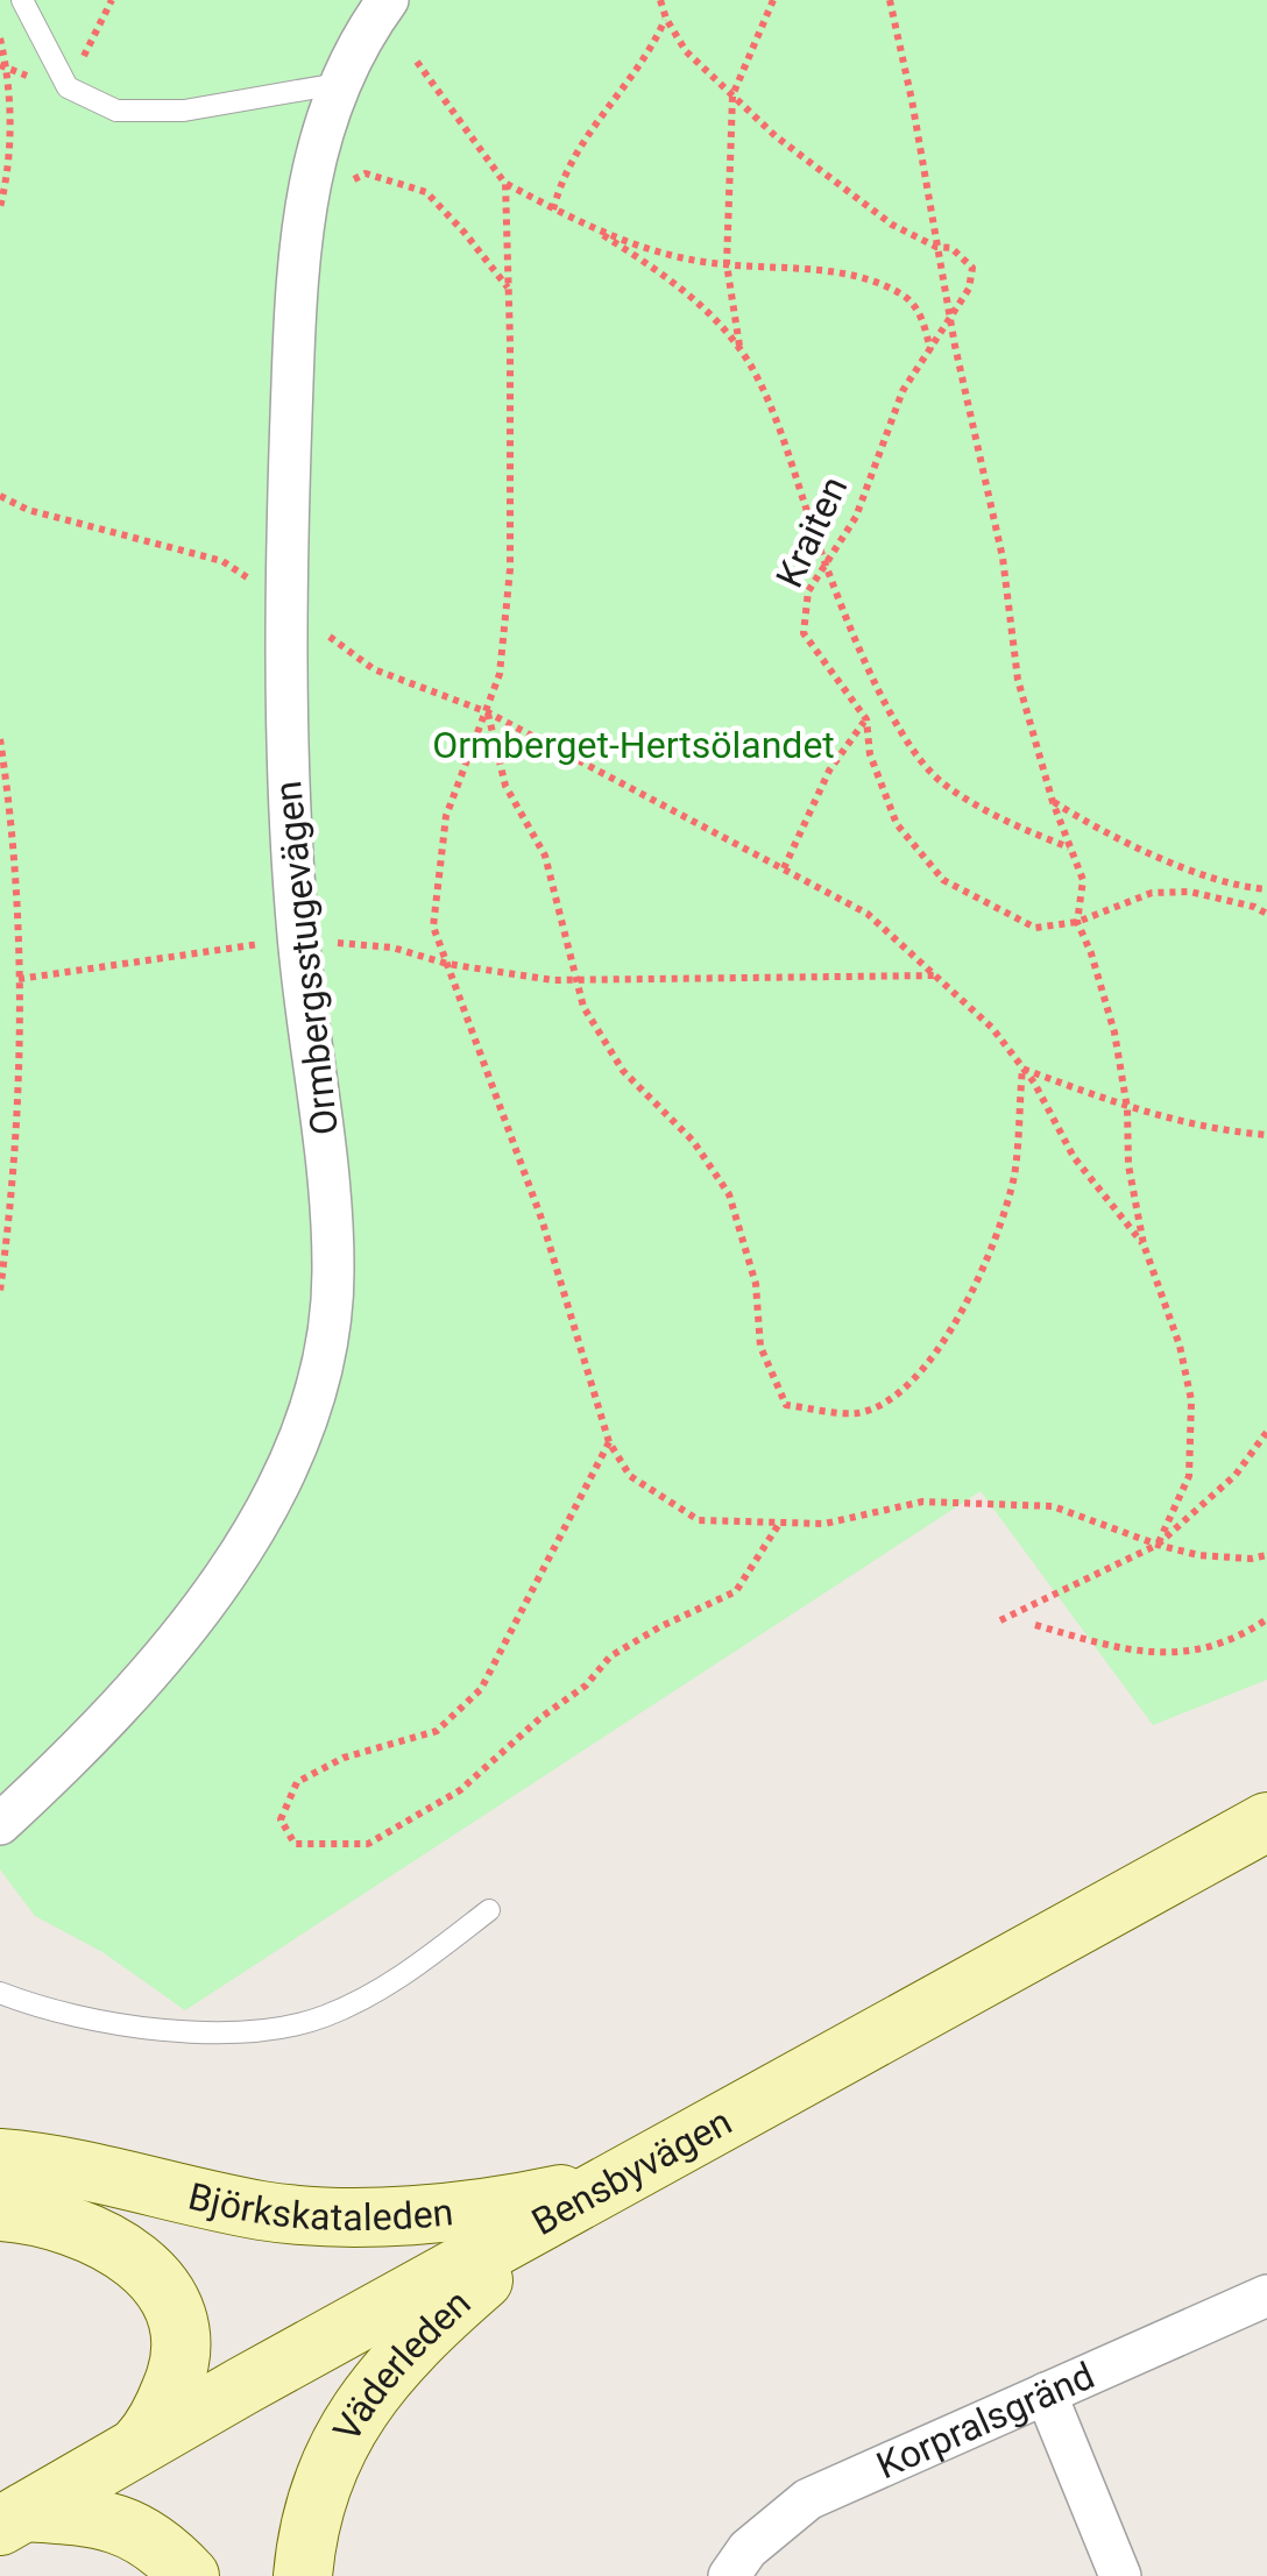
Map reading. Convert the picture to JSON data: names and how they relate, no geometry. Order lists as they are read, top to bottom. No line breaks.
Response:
{"streets":{"main road":["Bensbyvägen","Björkskataleden","Väderleden"],"street":["Ormbergsstugevägen","Korpralsgränd"],"path":["Kraiten"]},"crossings":[["Bensbyvägen","Björkskataleden"],["Bensbyvägen","Väderleden"],["Björkskataleden","Väderleden"]],"parks":["Ormberget-Hertsölandet"]}
